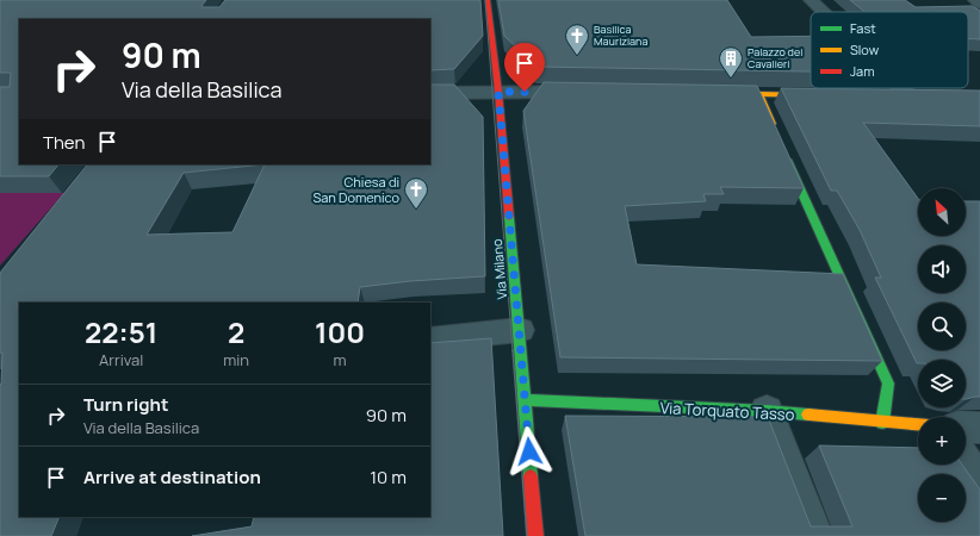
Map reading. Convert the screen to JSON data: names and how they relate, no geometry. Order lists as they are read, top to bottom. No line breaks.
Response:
{"streets":{"street":["Via Milano","Via Torquato Tasso"]},"crossings":[["Via Milano","Via Torquato Tasso"]],"places":{"church":["Basilica Mauriziana","Chiesa di San Domenico"],"building":["Palazzo dei Cavalieri"]},"legend":["Fast","Slow","Jam"],"north":"top left","page":{"turn":["90 m","Via della Basilica"],"then":"Then","map_buttons":["+","−"],"eta":["22:51","Arrival","2","min","100","m"],"list":[{"name":"Turn right","note":"Via della Basilica","value":"90 m"},{"name":"Arrive at destination","value":"10 m"}]}}
